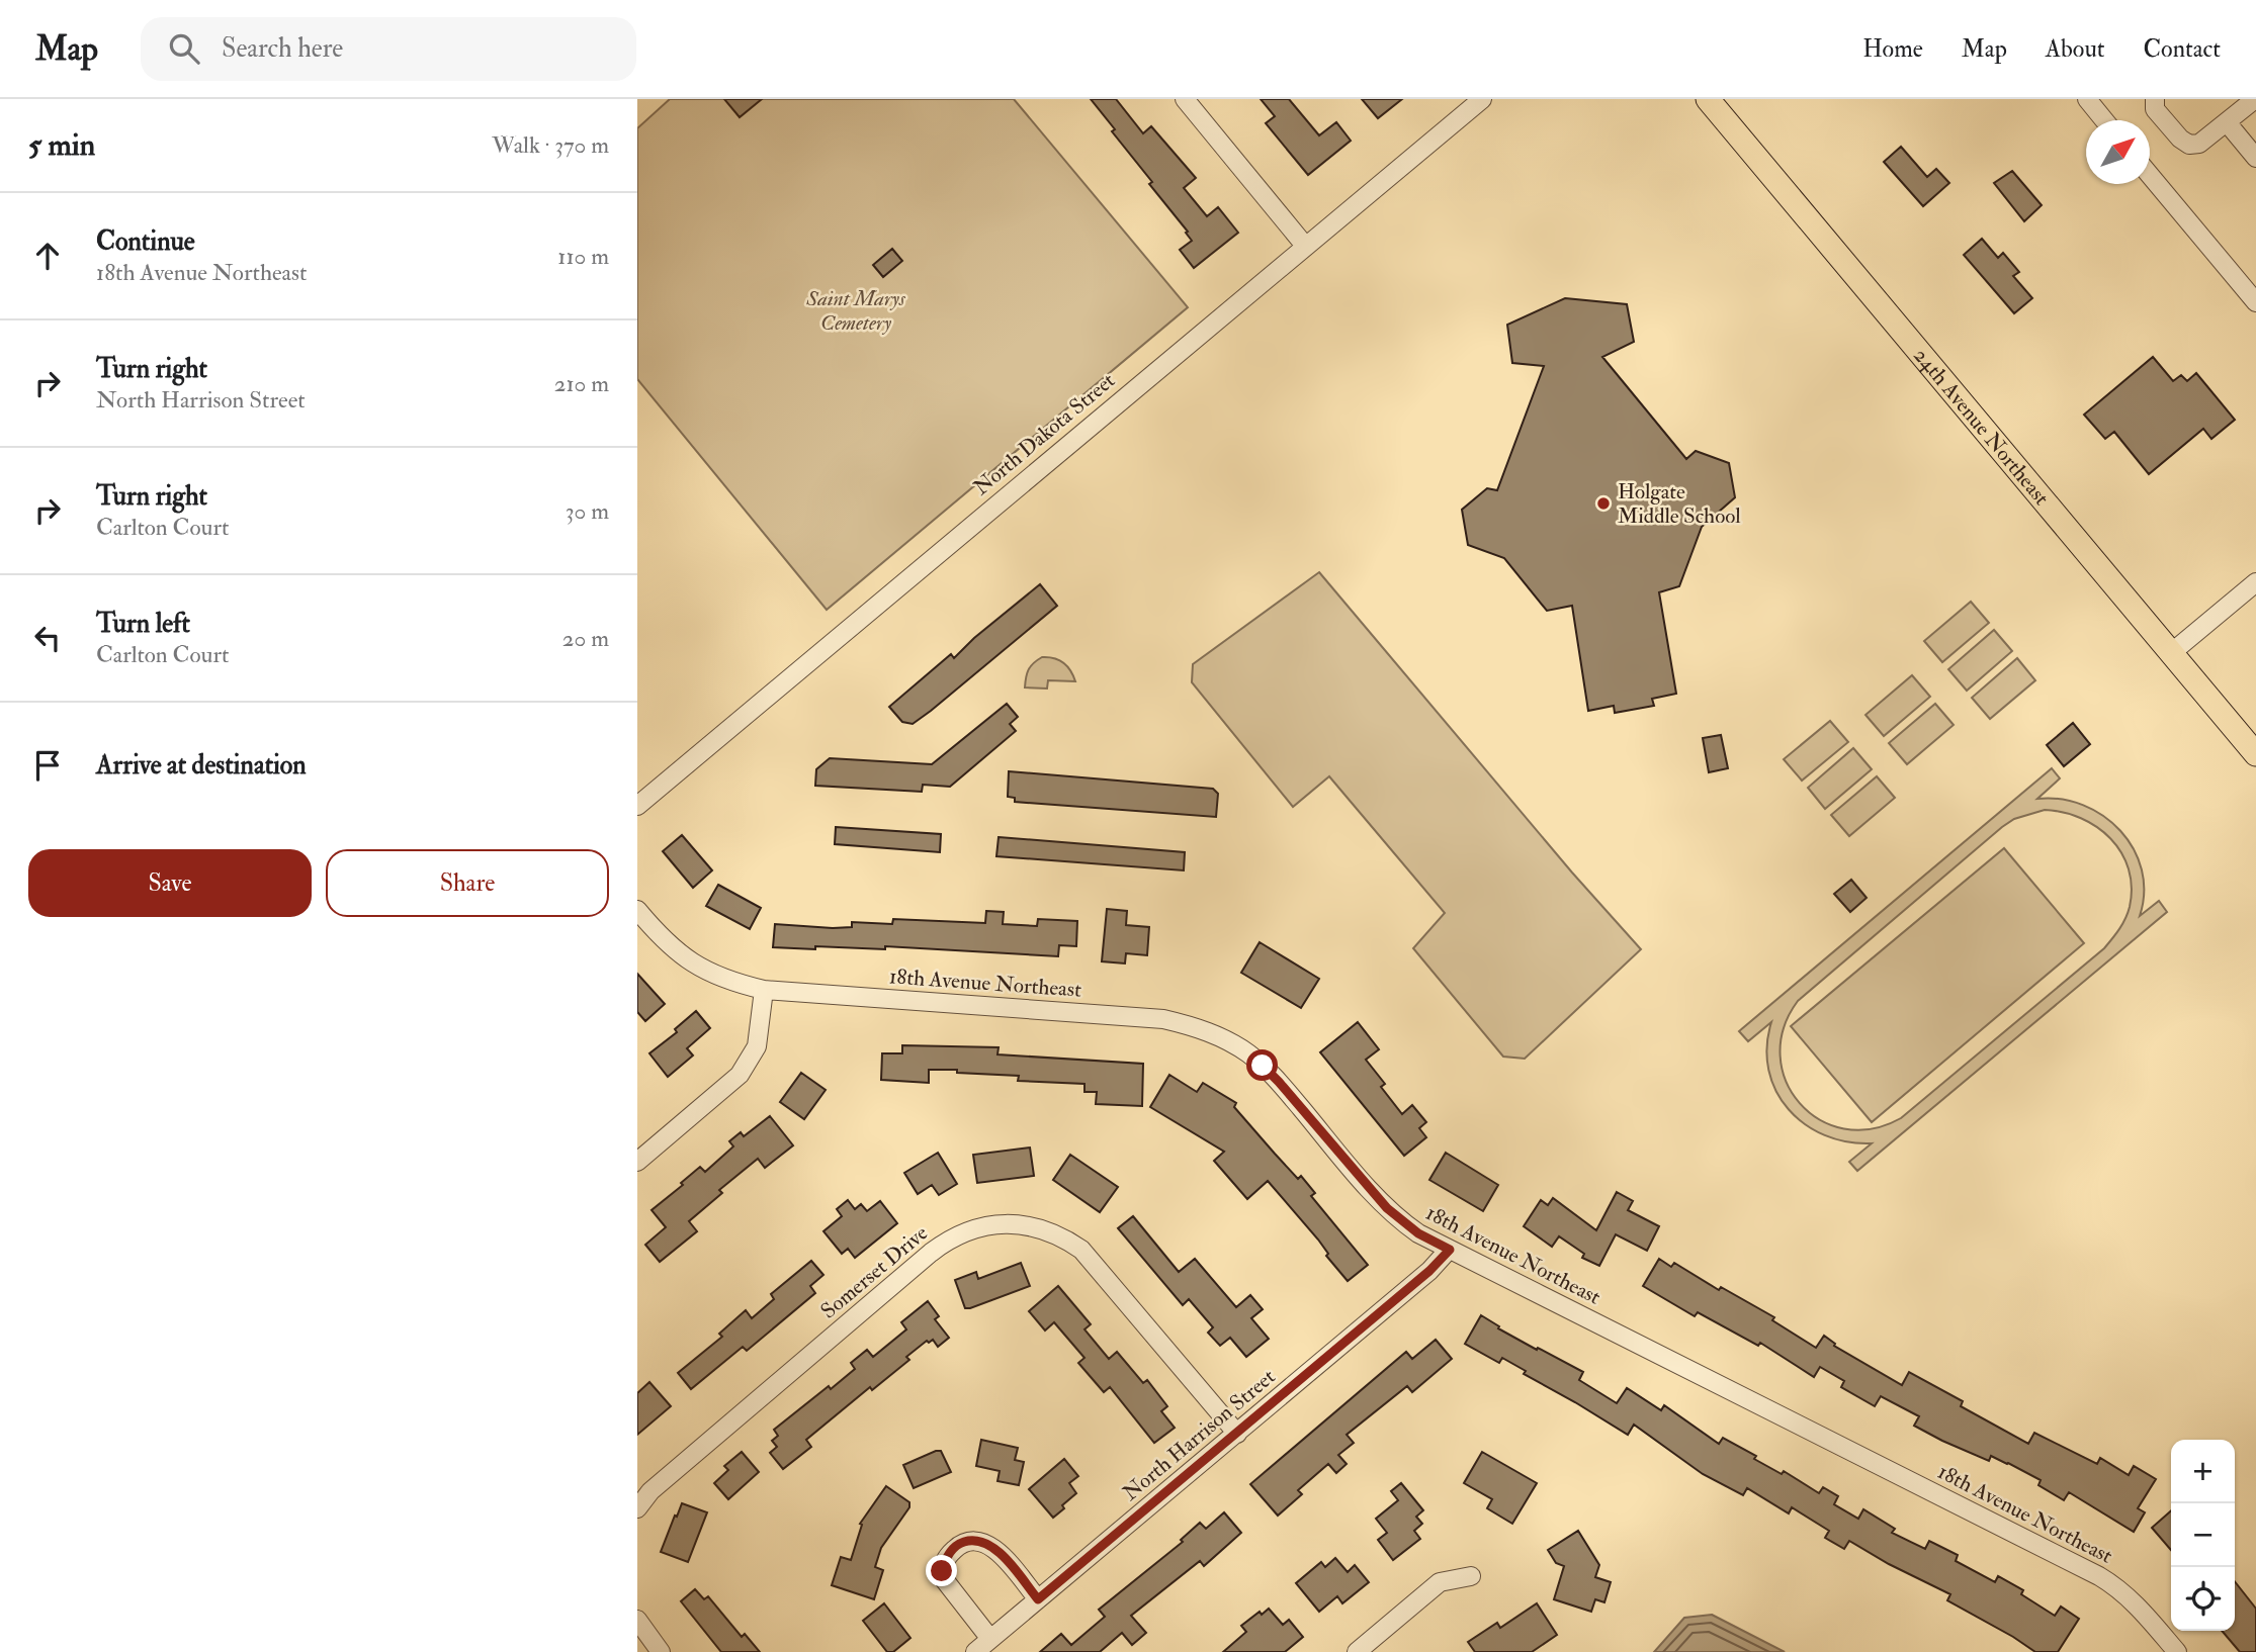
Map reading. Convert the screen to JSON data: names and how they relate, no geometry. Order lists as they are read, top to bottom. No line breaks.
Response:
{"streets":{"main road":["24th Avenue Northeast"],"street":["North Dakota Street","18th Avenue Northeast","Somerset Drive","North Harrison Street"]},"crossings":[["18th Avenue Northeast","North Harrison Street"],["Somerset Drive","North Harrison Street"]],"parks":["Saint Marys Cemetery"],"places":["Holgate Middle School"],"north":"top right","page":{"header":"Map","search":"Search here","nav":["Home","Map","About","Contact"],"heading":["5 min","Walk · 370 m"],"list":[["Continue","18th Avenue Northeast","110 m"],["Turn right","North Harrison Street","210 m"],["Turn right","Carlton Court","30 m"],["Turn left","Carlton Court","20 m"],"Arrive at destination"],"buttons":["Save","Share"],"map_buttons":["+","−"]}}
